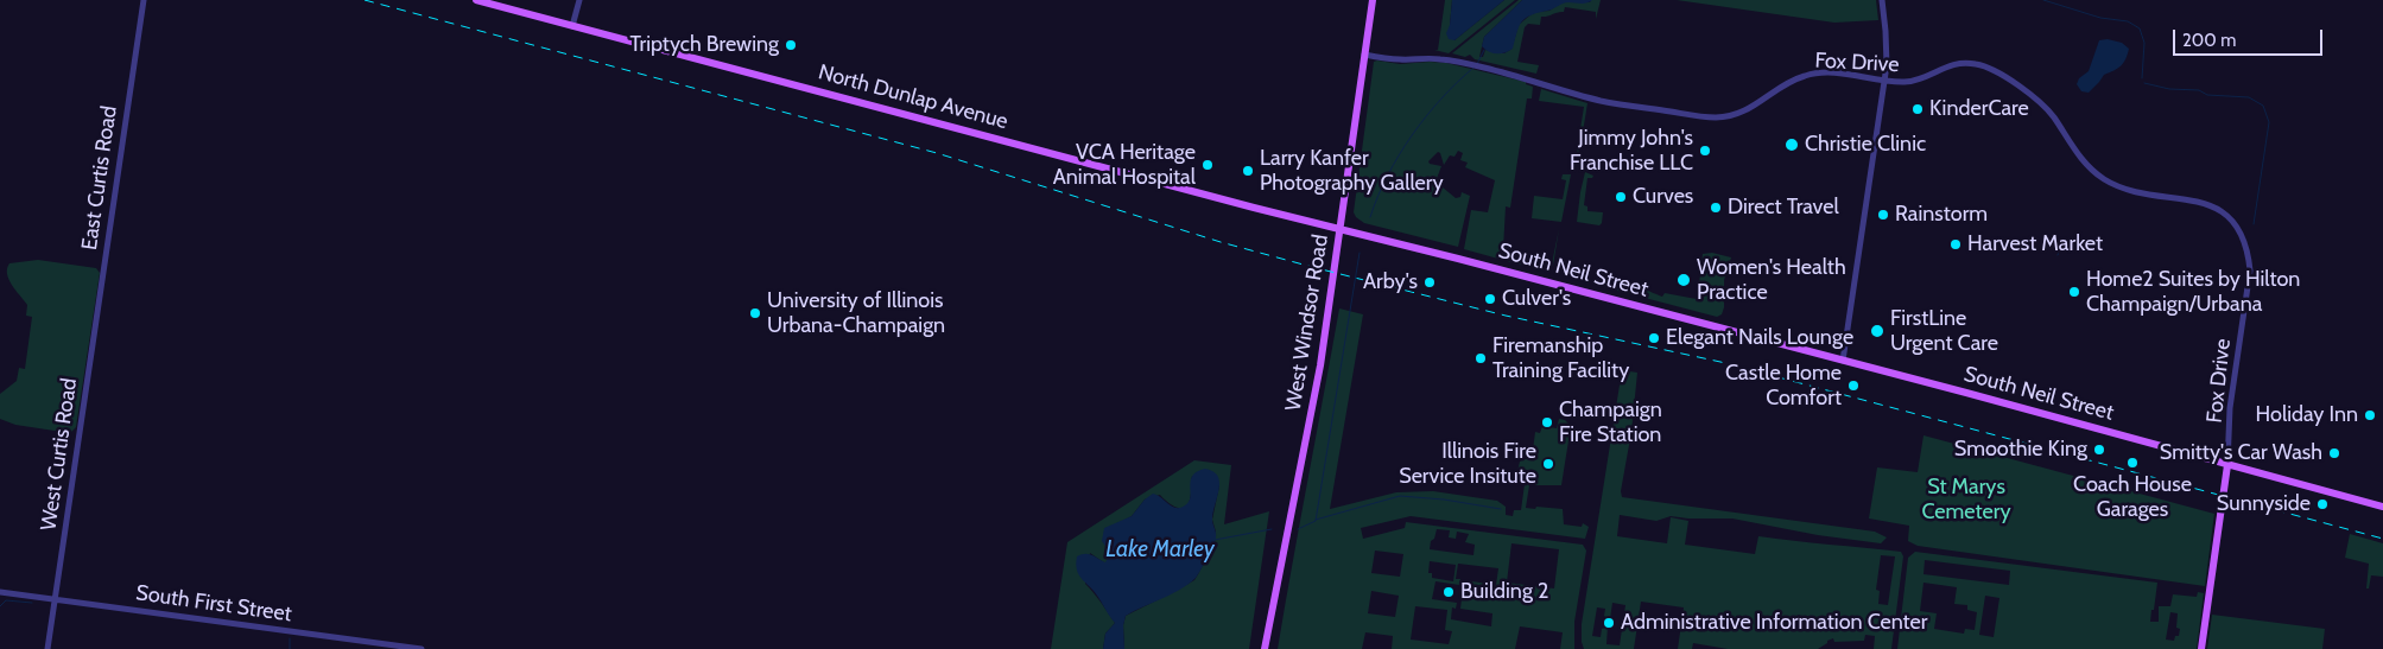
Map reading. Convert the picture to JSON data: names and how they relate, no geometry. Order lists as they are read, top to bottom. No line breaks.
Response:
{"streets":{"main road":["North Dunlap Avenue","South Neil Street","West Windsor Road"],"street":["Fox Drive","East Curtis Road","West Curtis Road","South First Street"]},"crossings":[["Fox Drive","South Neil Street"],["Fox Drive","West Windsor Road"],["North Dunlap Avenue","South Neil Street"],["North Dunlap Avenue","West Windsor Road"],["East Curtis Road","West Curtis Road"],["South Neil Street","West Windsor Road"],["West Curtis Road","South First Street"]],"water":["Lake Marley"],"parks":["St Marys Cemetery"],"places":["Triptych Brewing","KinderCare","Christie Clinic","Jimmy John's Franchise LLC","VCA Heritage Animal Hospital","Larry Kanfer Photography Gallery","Curves","Direct Travel","Rainstorm","Harvest Market","Women's Health Practice","Arby's","Home2 Suites by Hilton Champaign/Urbana","Culver's","University of Illinois Urbana-Champaign","FirstLine Urgent Care","Elegant Nails Lounge","Firemanship Training Facility","Castle Home Comfort","Holiday Inn","Champaign Fire Station","Smoothie King","Smitty's Car Wash","Coach House Garages","Illinois Fire Service Insitute","Sunnyside","Building 2","Administrative Information Center"],"scale_bar":"200 m"}
